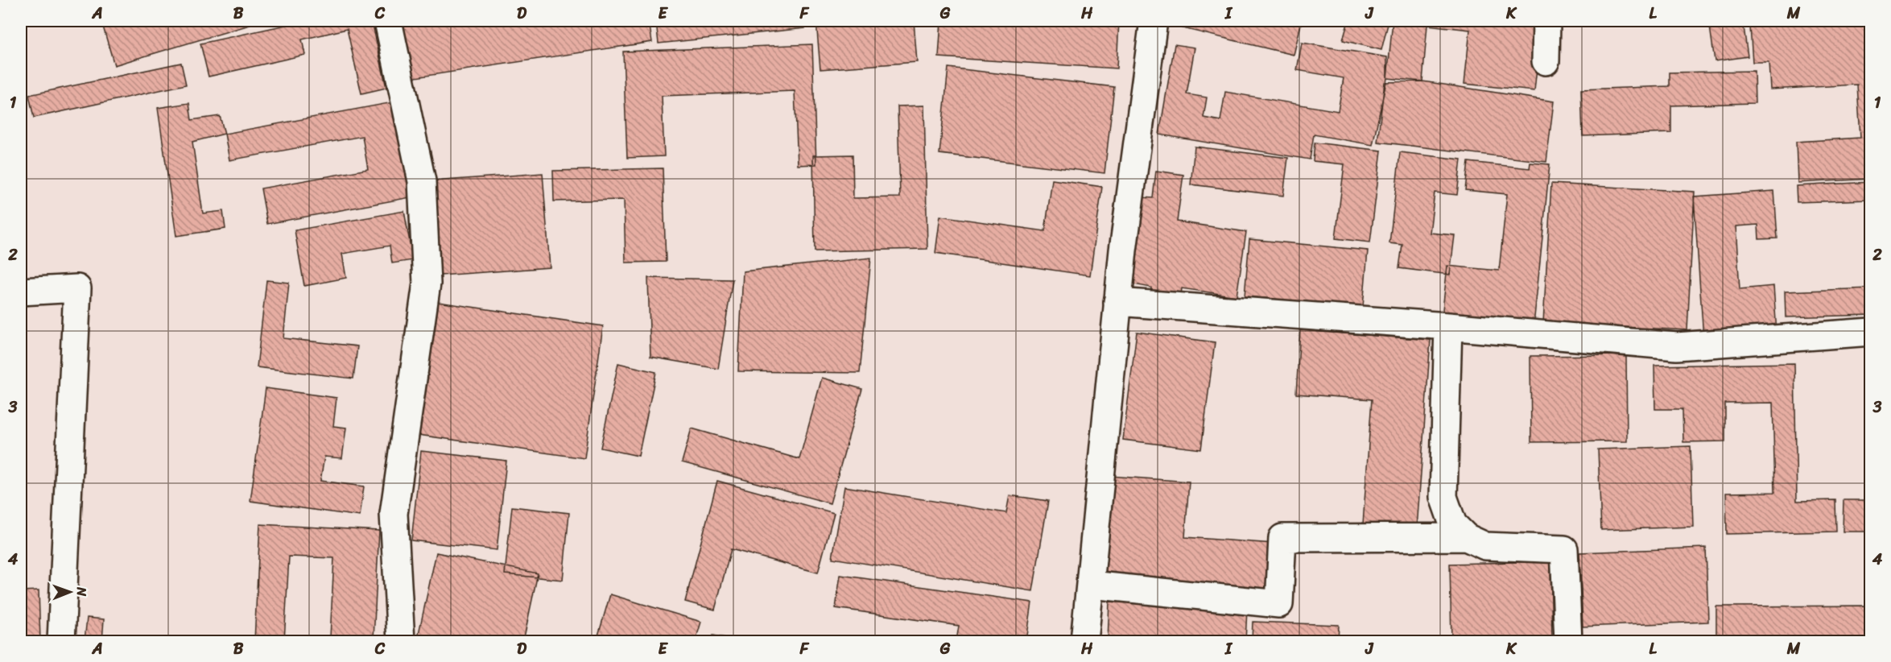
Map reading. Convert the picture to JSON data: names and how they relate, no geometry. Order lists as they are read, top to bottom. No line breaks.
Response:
{"north":"right","grid":{"columns":["A","B","C","D","E","F","G","H","I","J","K","L","M"],"rows":["1","2","3","4"]}}
